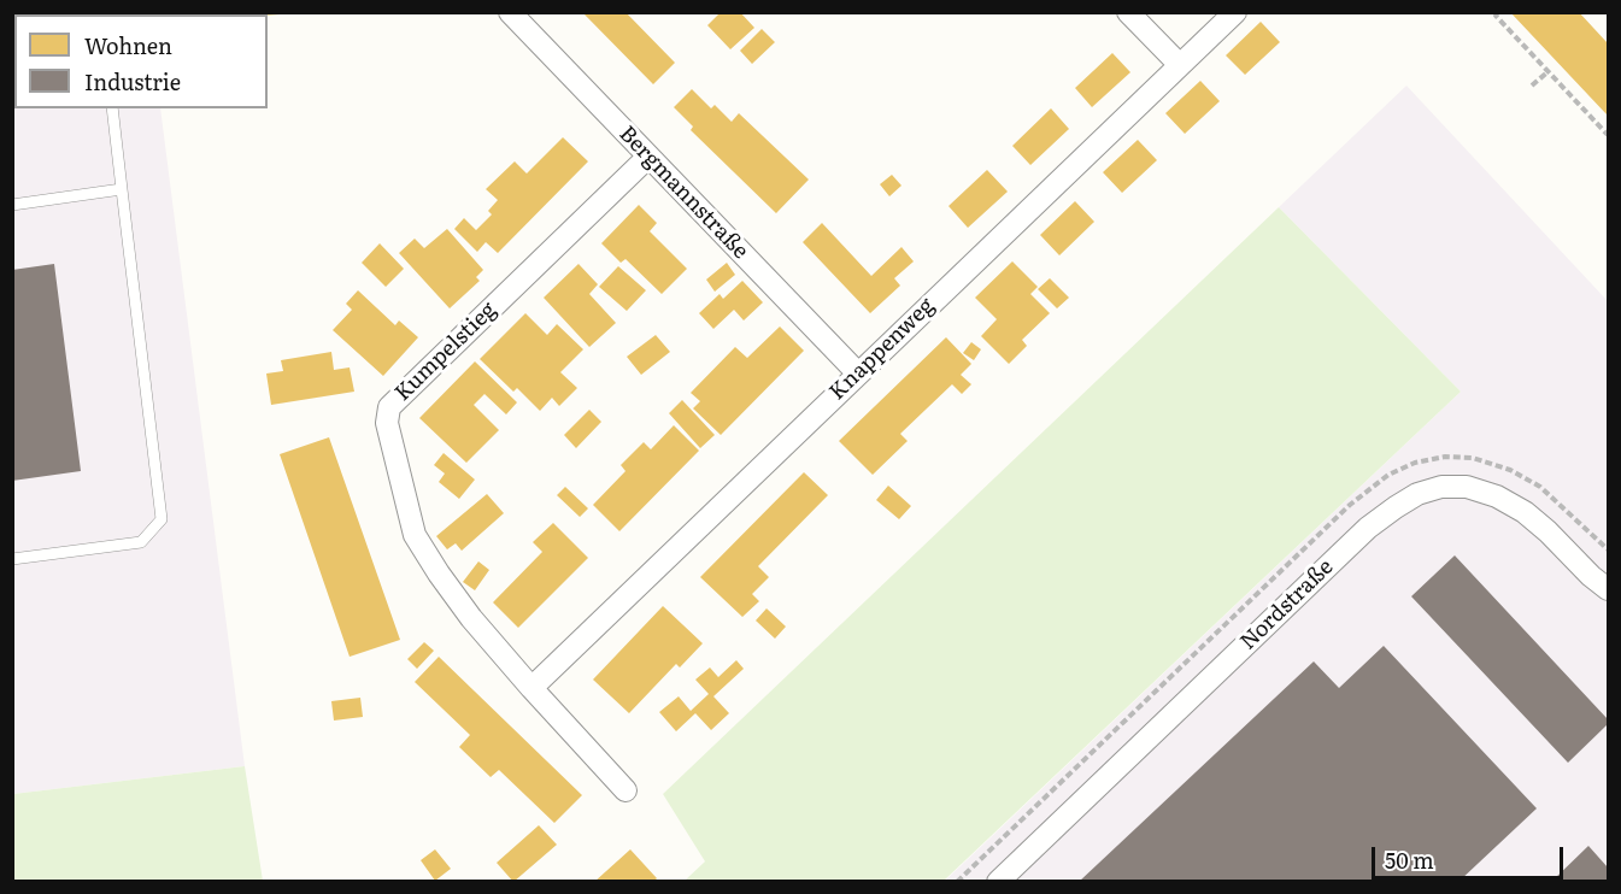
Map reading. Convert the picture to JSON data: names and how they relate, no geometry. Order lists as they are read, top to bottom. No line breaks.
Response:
{"streets":{"street":["Bergmannstraße","Knappenweg","Kumpelstieg","Nordstraße"]},"crossings":[["Bergmannstraße","Knappenweg"],["Bergmannstraße","Kumpelstieg"],["Knappenweg","Kumpelstieg"]],"legend":["Wohnen","Industrie"],"scale_bar":"50 m"}
